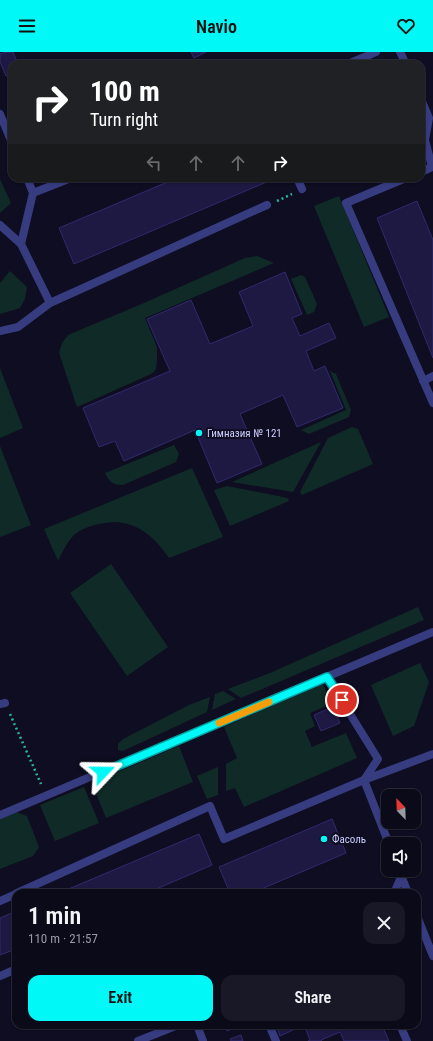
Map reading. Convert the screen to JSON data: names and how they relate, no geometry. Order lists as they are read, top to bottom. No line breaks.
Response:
{"places":["Гимназия № 121","Фасоль"],"north":"top left","page":{"header":"Navio","turn":["100 m","Turn right"],"heading":["1 min","110 m · 21:57"],"buttons":["Exit","Share"]}}
